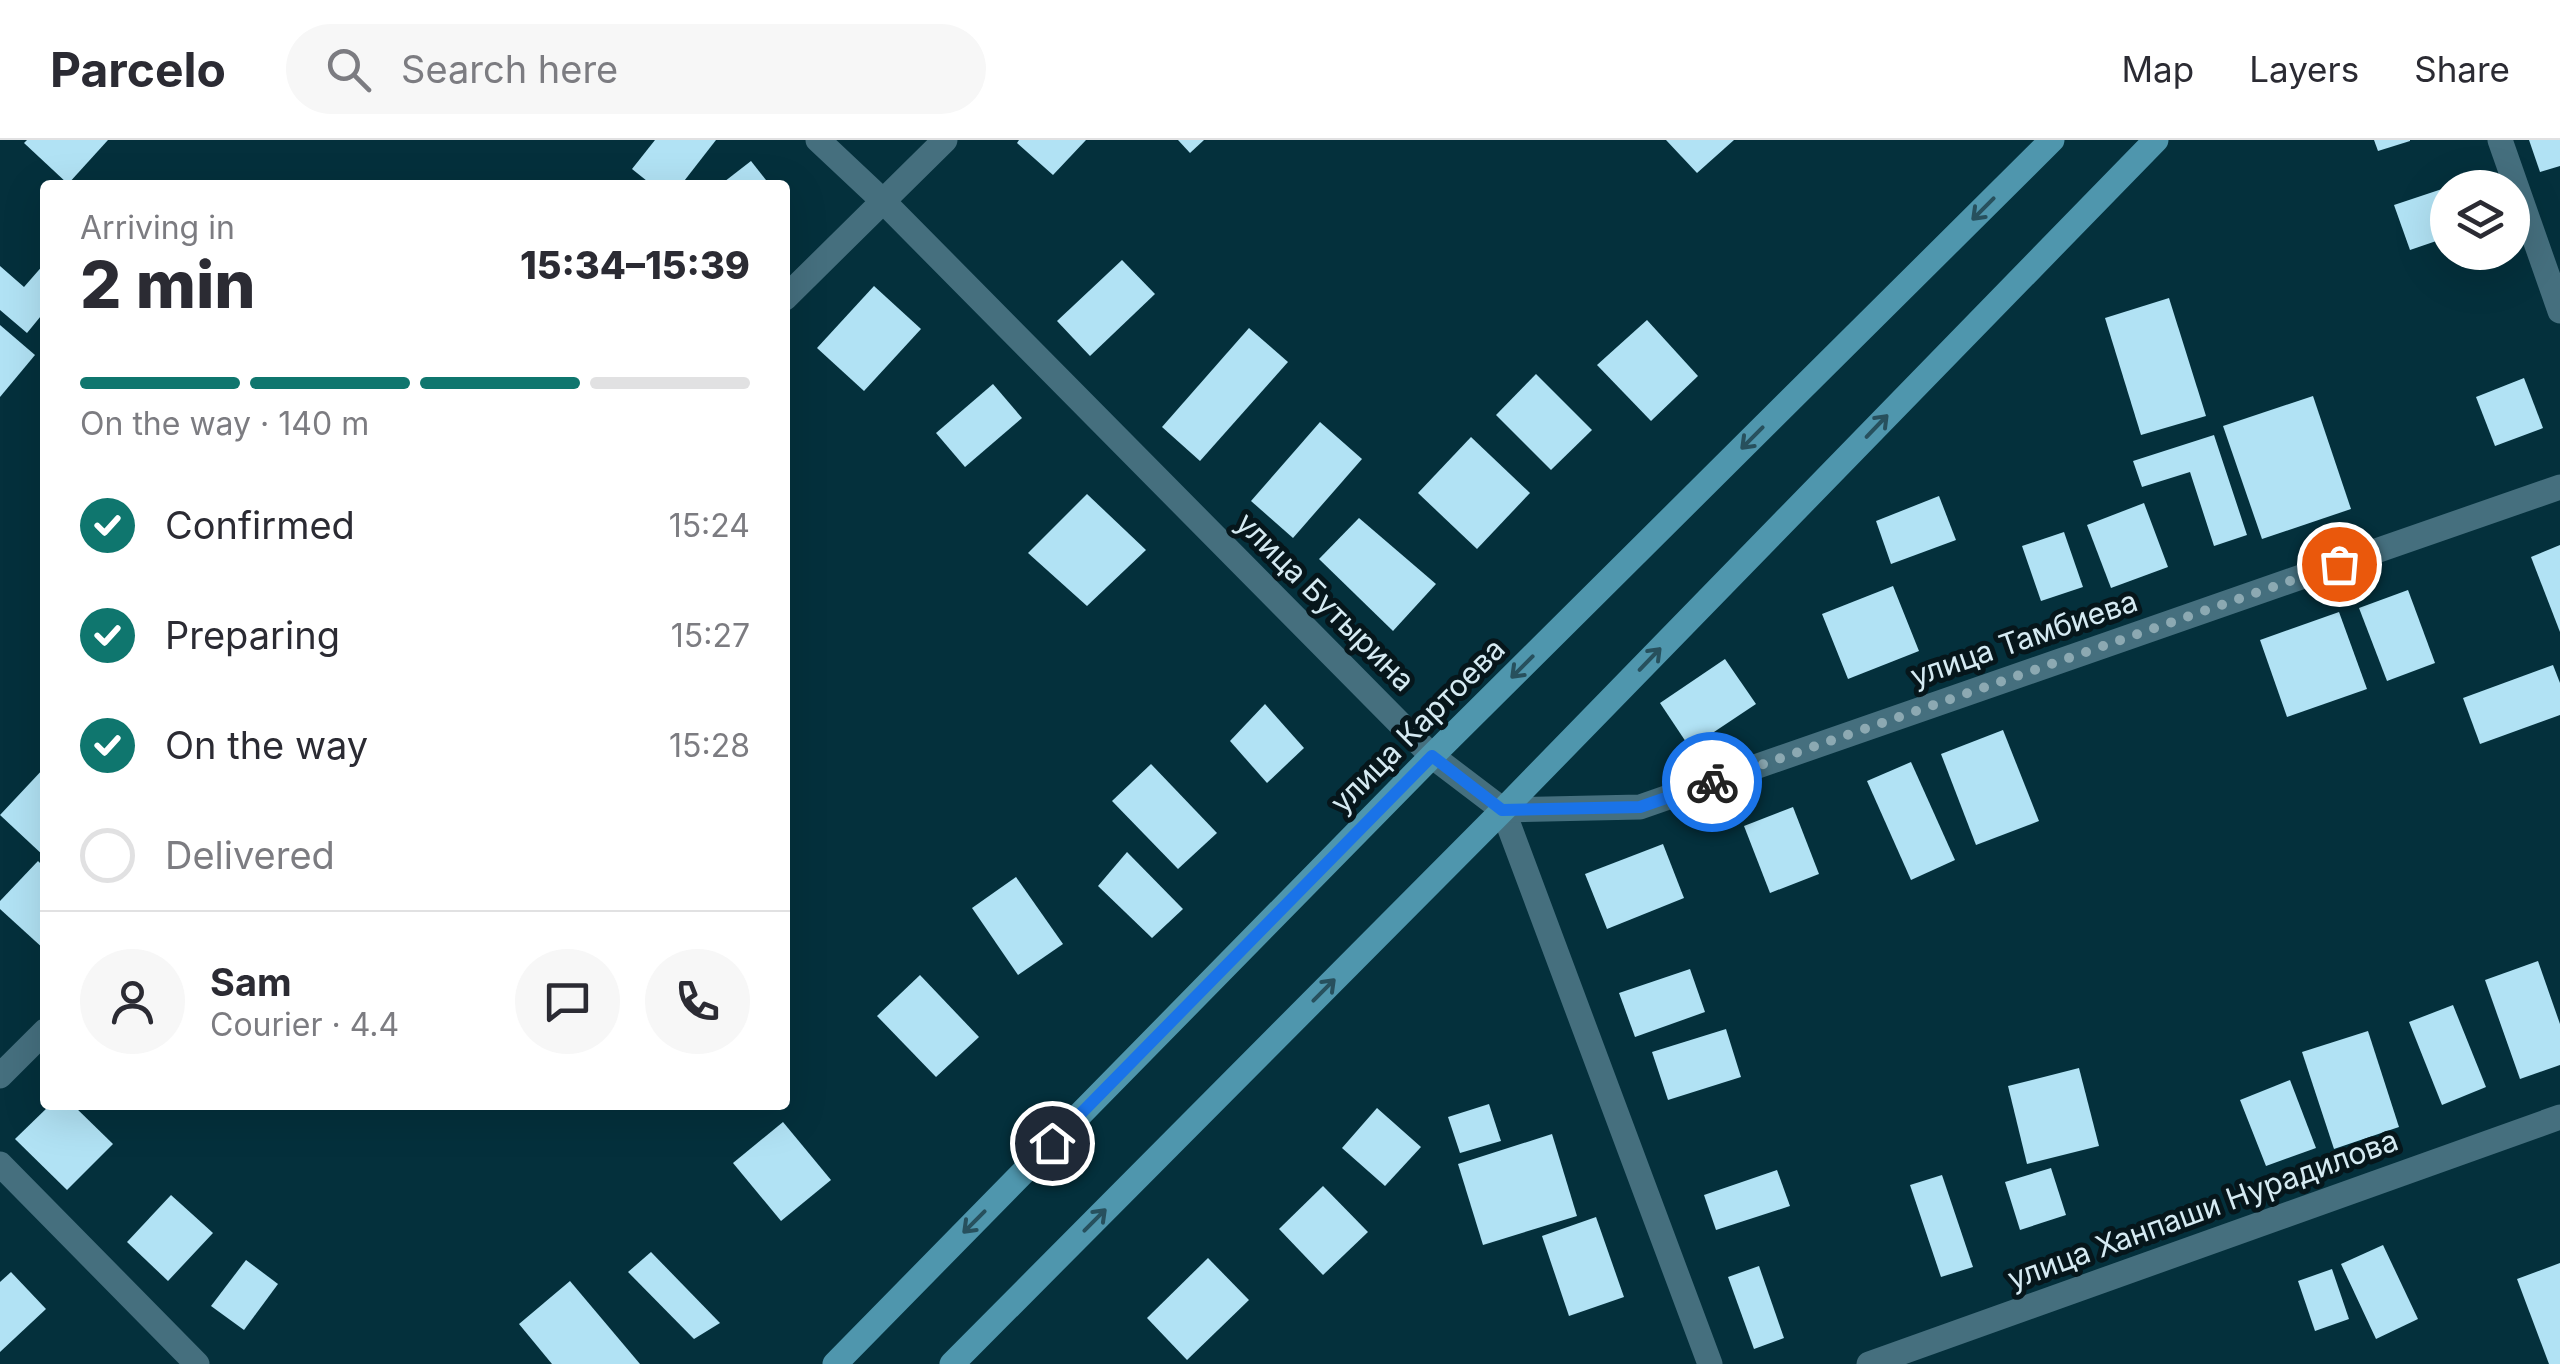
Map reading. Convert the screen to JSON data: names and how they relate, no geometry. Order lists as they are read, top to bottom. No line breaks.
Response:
{"streets":{"main road":["улица Картоева"],"street":["улица Бутырина","улица Тамбиева","улица Ханпаши Нурадилова"]},"crossings":[["улица Бутырина","улица Тамбиева"],["улица Бутырина","улица Картоева"]],"page":{"header":"Parcelo","search":"Search here","nav":["Map","Layers","Share"],"heading":["2 min","Arriving in","15:34–15:39"],"panel":["Sam","Courier · 4.4"],"bar":"On the way · 140 m","list":[["Confirmed","15:24"],["Preparing","15:27"],["On the way","15:28"],"Delivered"]}}
